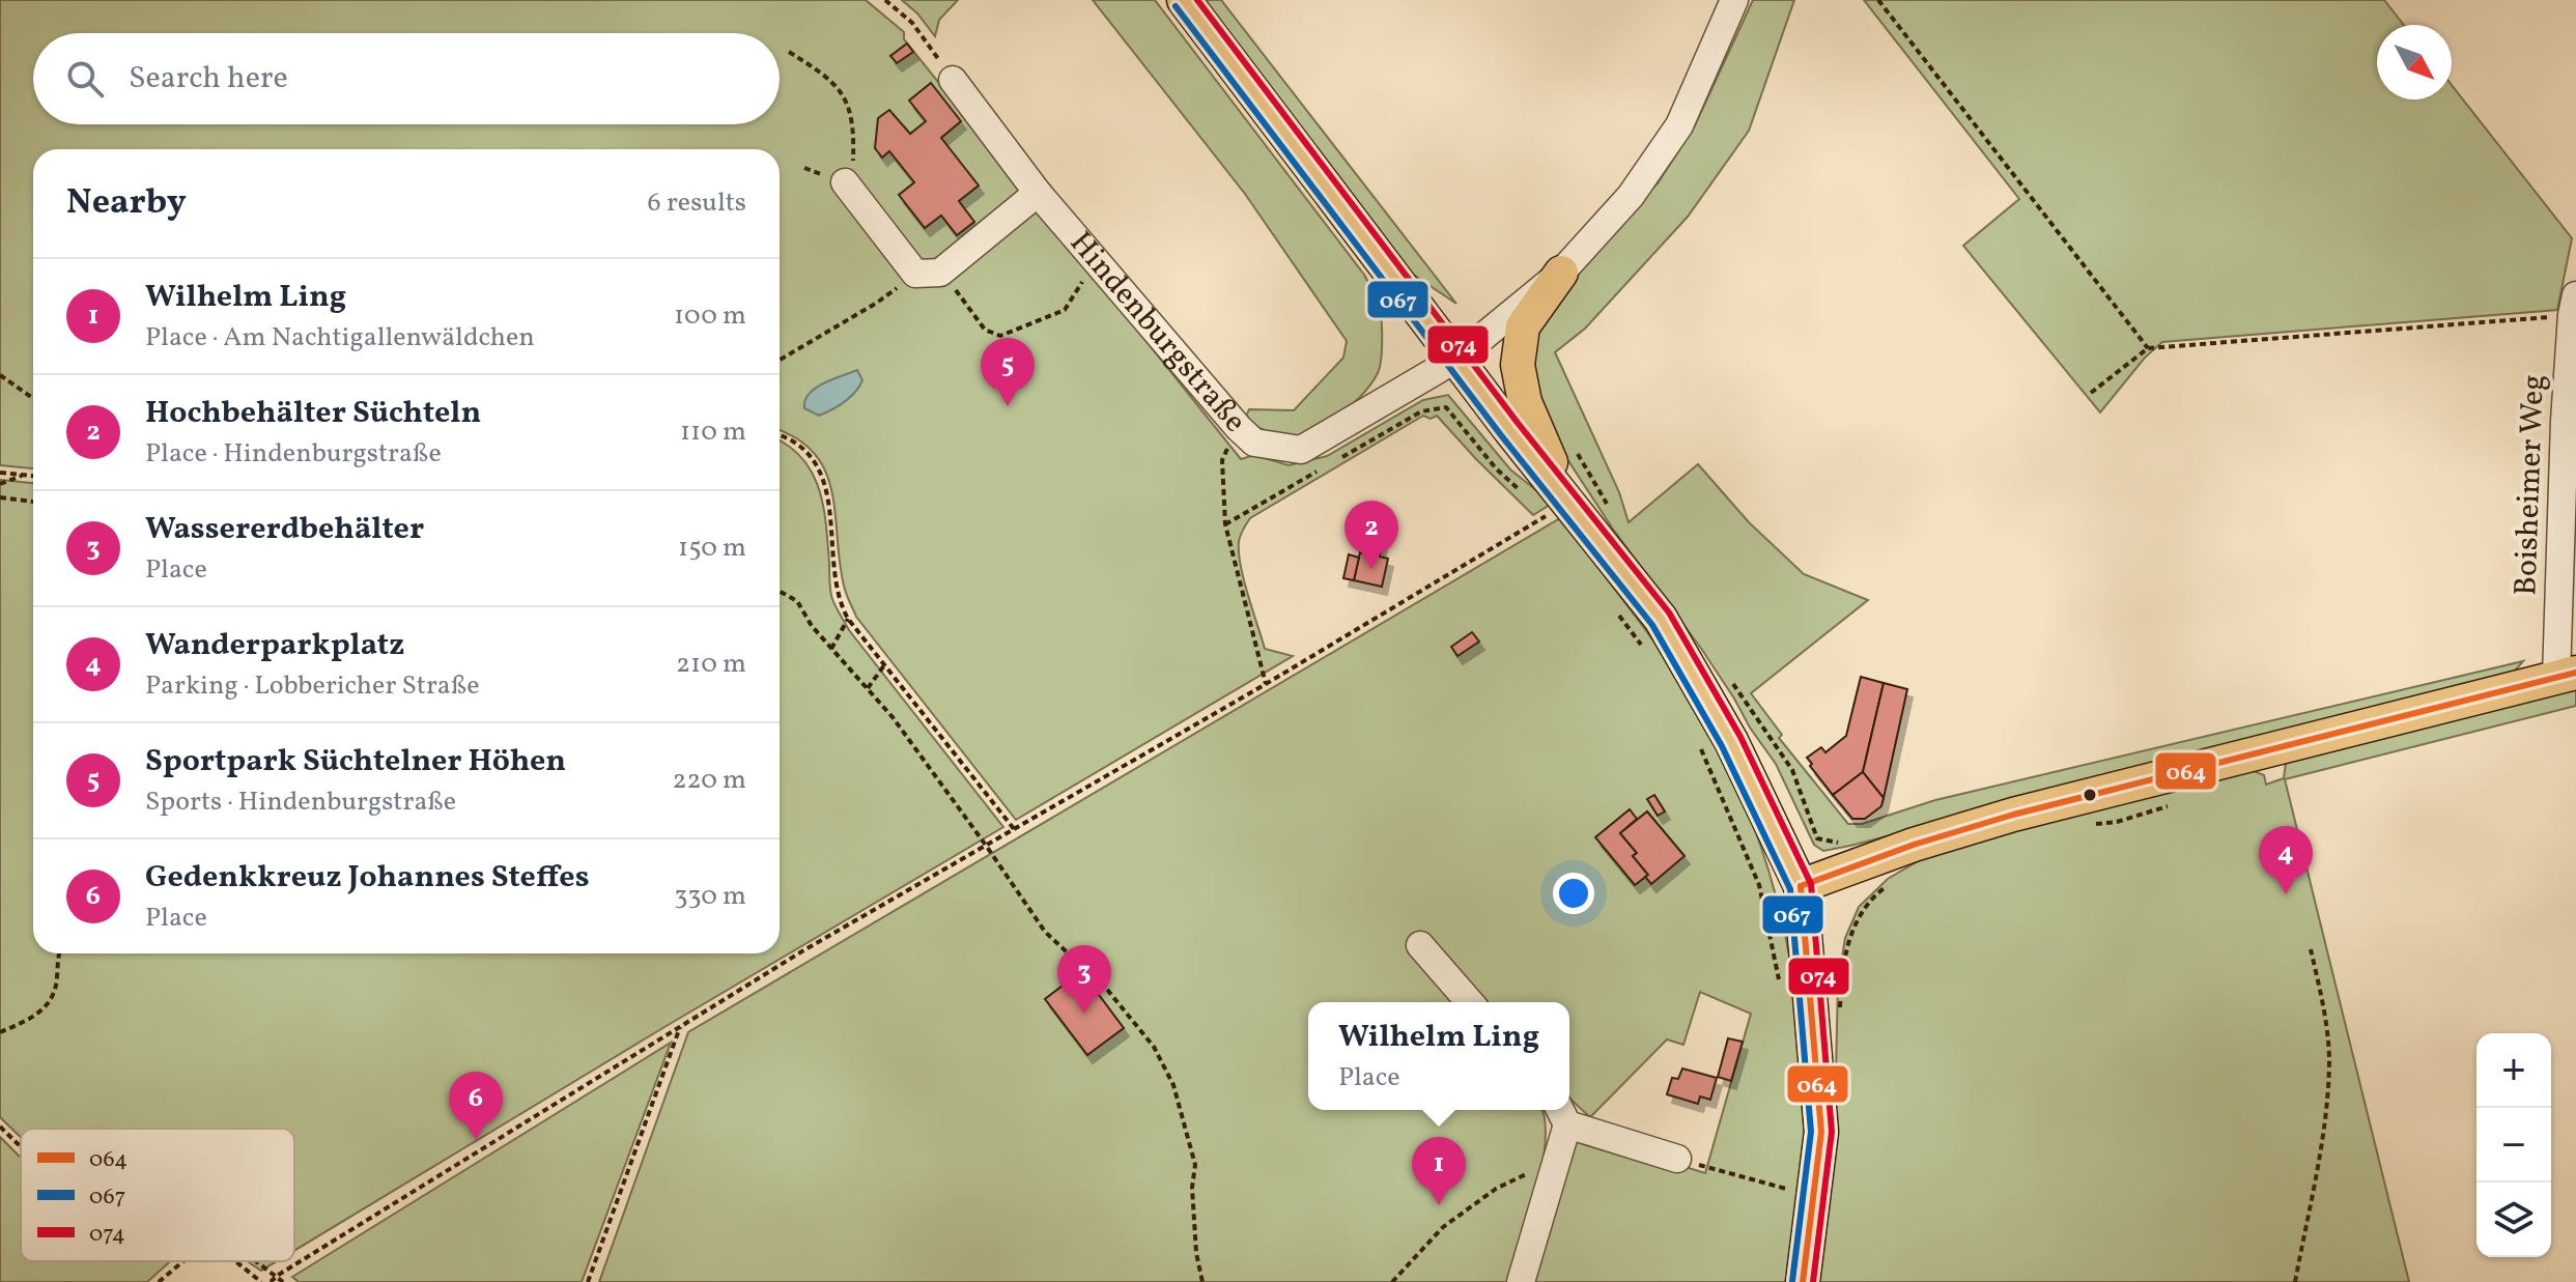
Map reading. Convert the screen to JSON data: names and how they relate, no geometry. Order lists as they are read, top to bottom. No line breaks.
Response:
{"streets":{"street":["Hindenburgstraße","Boisheimer Weg"]},"lines":["transit line 074","transit line 067","transit line 064"],"legend":["064","067","074"],"north":"bottom right","page":{"search":"Search here","heading":["Nearby","6 results"],"list":[{"mark":"1","name":"Wilhelm Ling","note":"Place · Am Nachtigallenwäldchen","value":"100 m"},{"mark":"2","name":"Hochbehälter Süchteln","note":"Place · Hindenburgstraße","value":"110 m"},{"mark":"3","name":"Wassererdbehälter","note":"Place","value":"150 m"},{"mark":"4","name":"Wanderparkplatz","note":"Parking · Lobbericher Straße","value":"210 m"},{"mark":"5","name":"Sportpark Süchtelner Höhen","note":"Sports · Hindenburgstraße","value":"220 m"},{"mark":"6","name":"Gedenkkreuz Johannes Steffes","note":"Place","value":"330 m"}],"pins":["5","2","4","3","6","1"],"popup":["Wilhelm Ling","Place"],"map_buttons":["+","−"]}}
